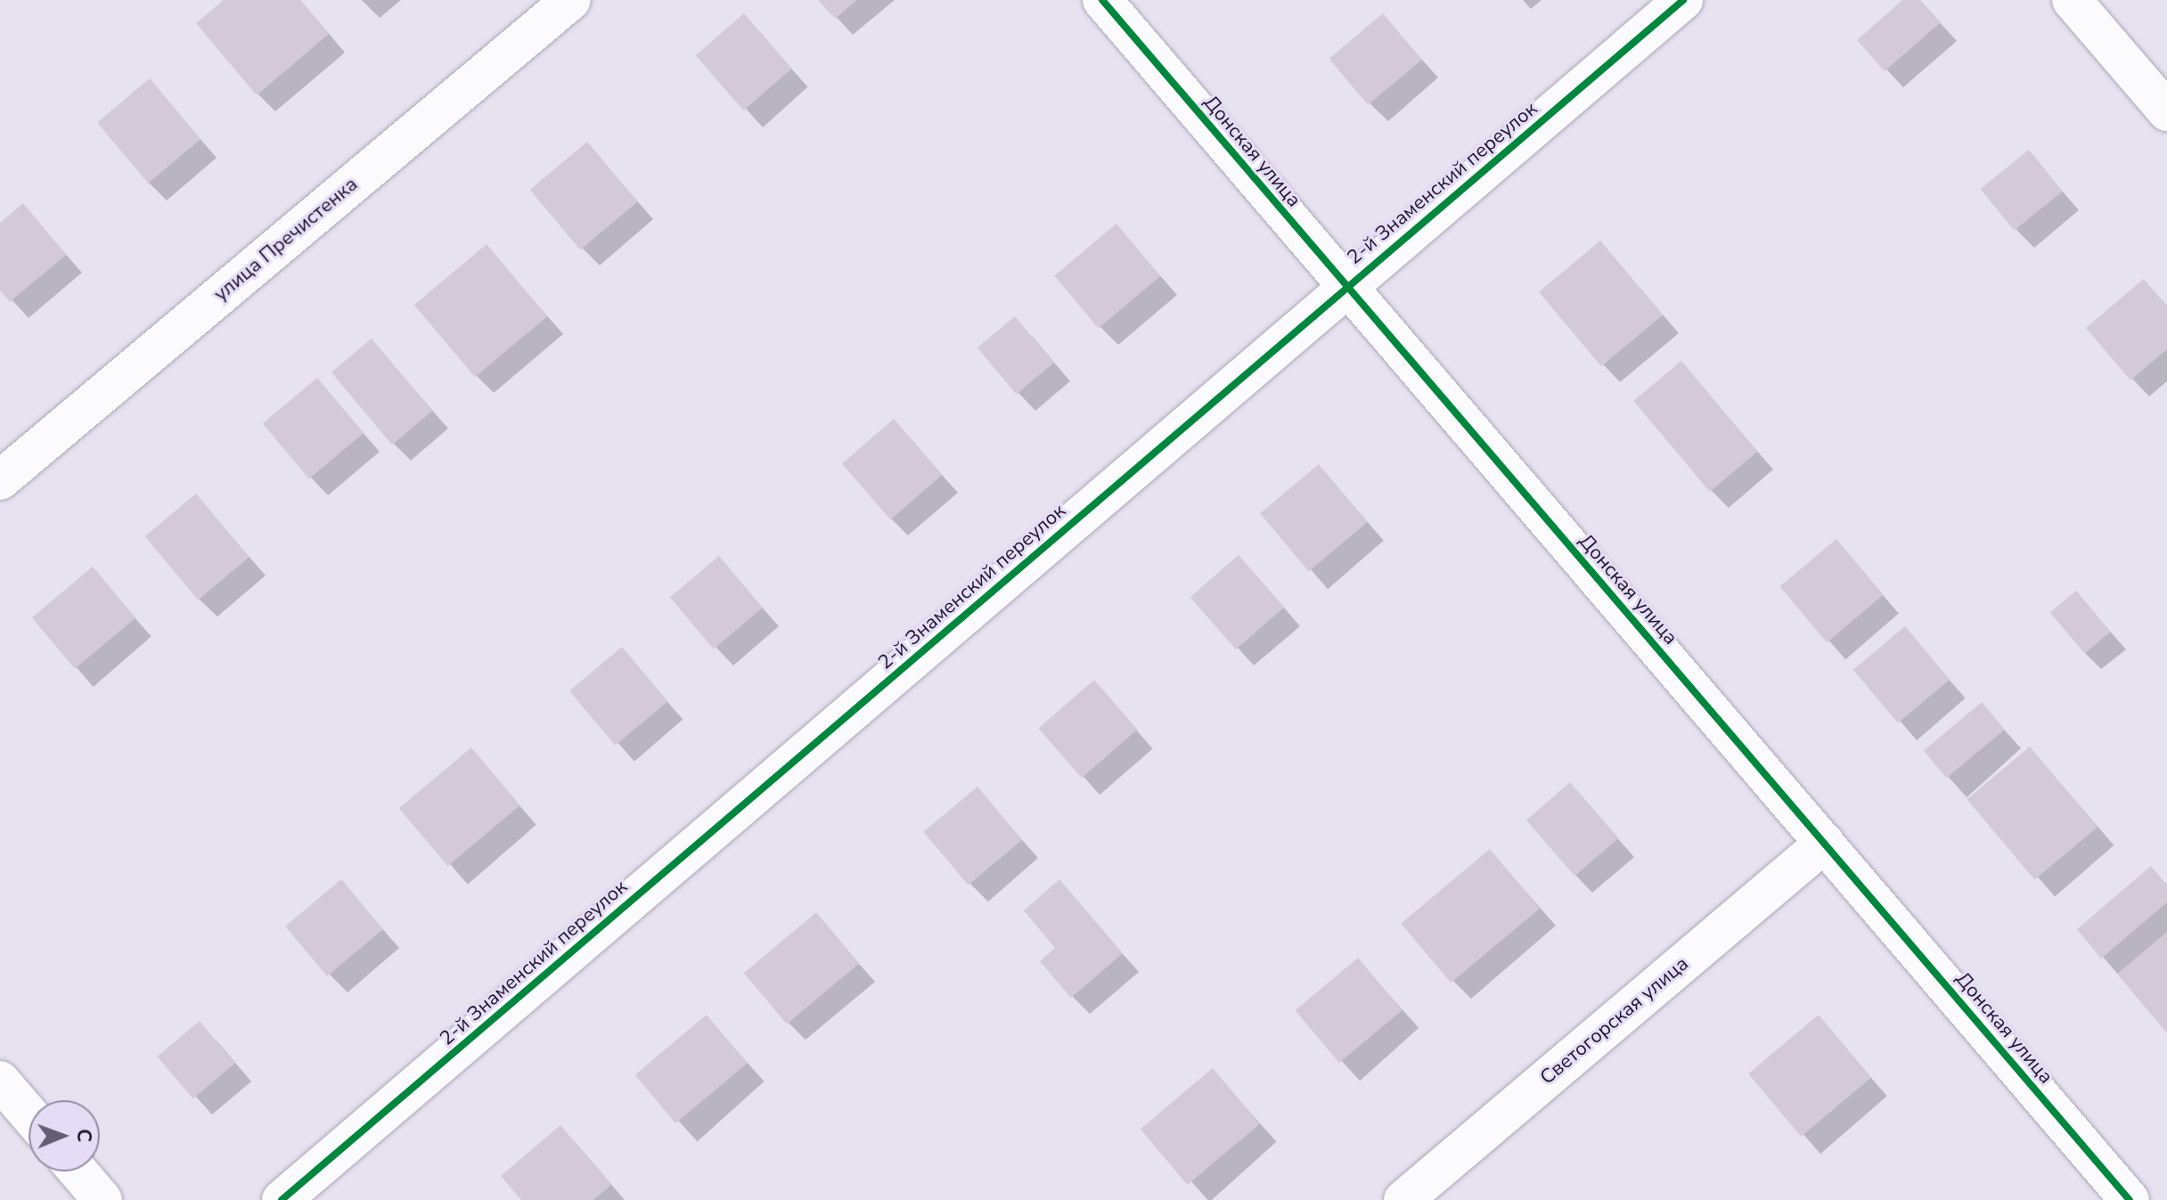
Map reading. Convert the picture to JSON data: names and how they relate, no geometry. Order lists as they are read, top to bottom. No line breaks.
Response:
{"streets":{"street":["Донская улица","2-й Знаменский переулок","улица Пречистенка","Светогорская улица"]},"crossings":[["Донская улица","2-й Знаменский переулок"],["Донская улица","Светогорская улица"]],"north":"right"}
